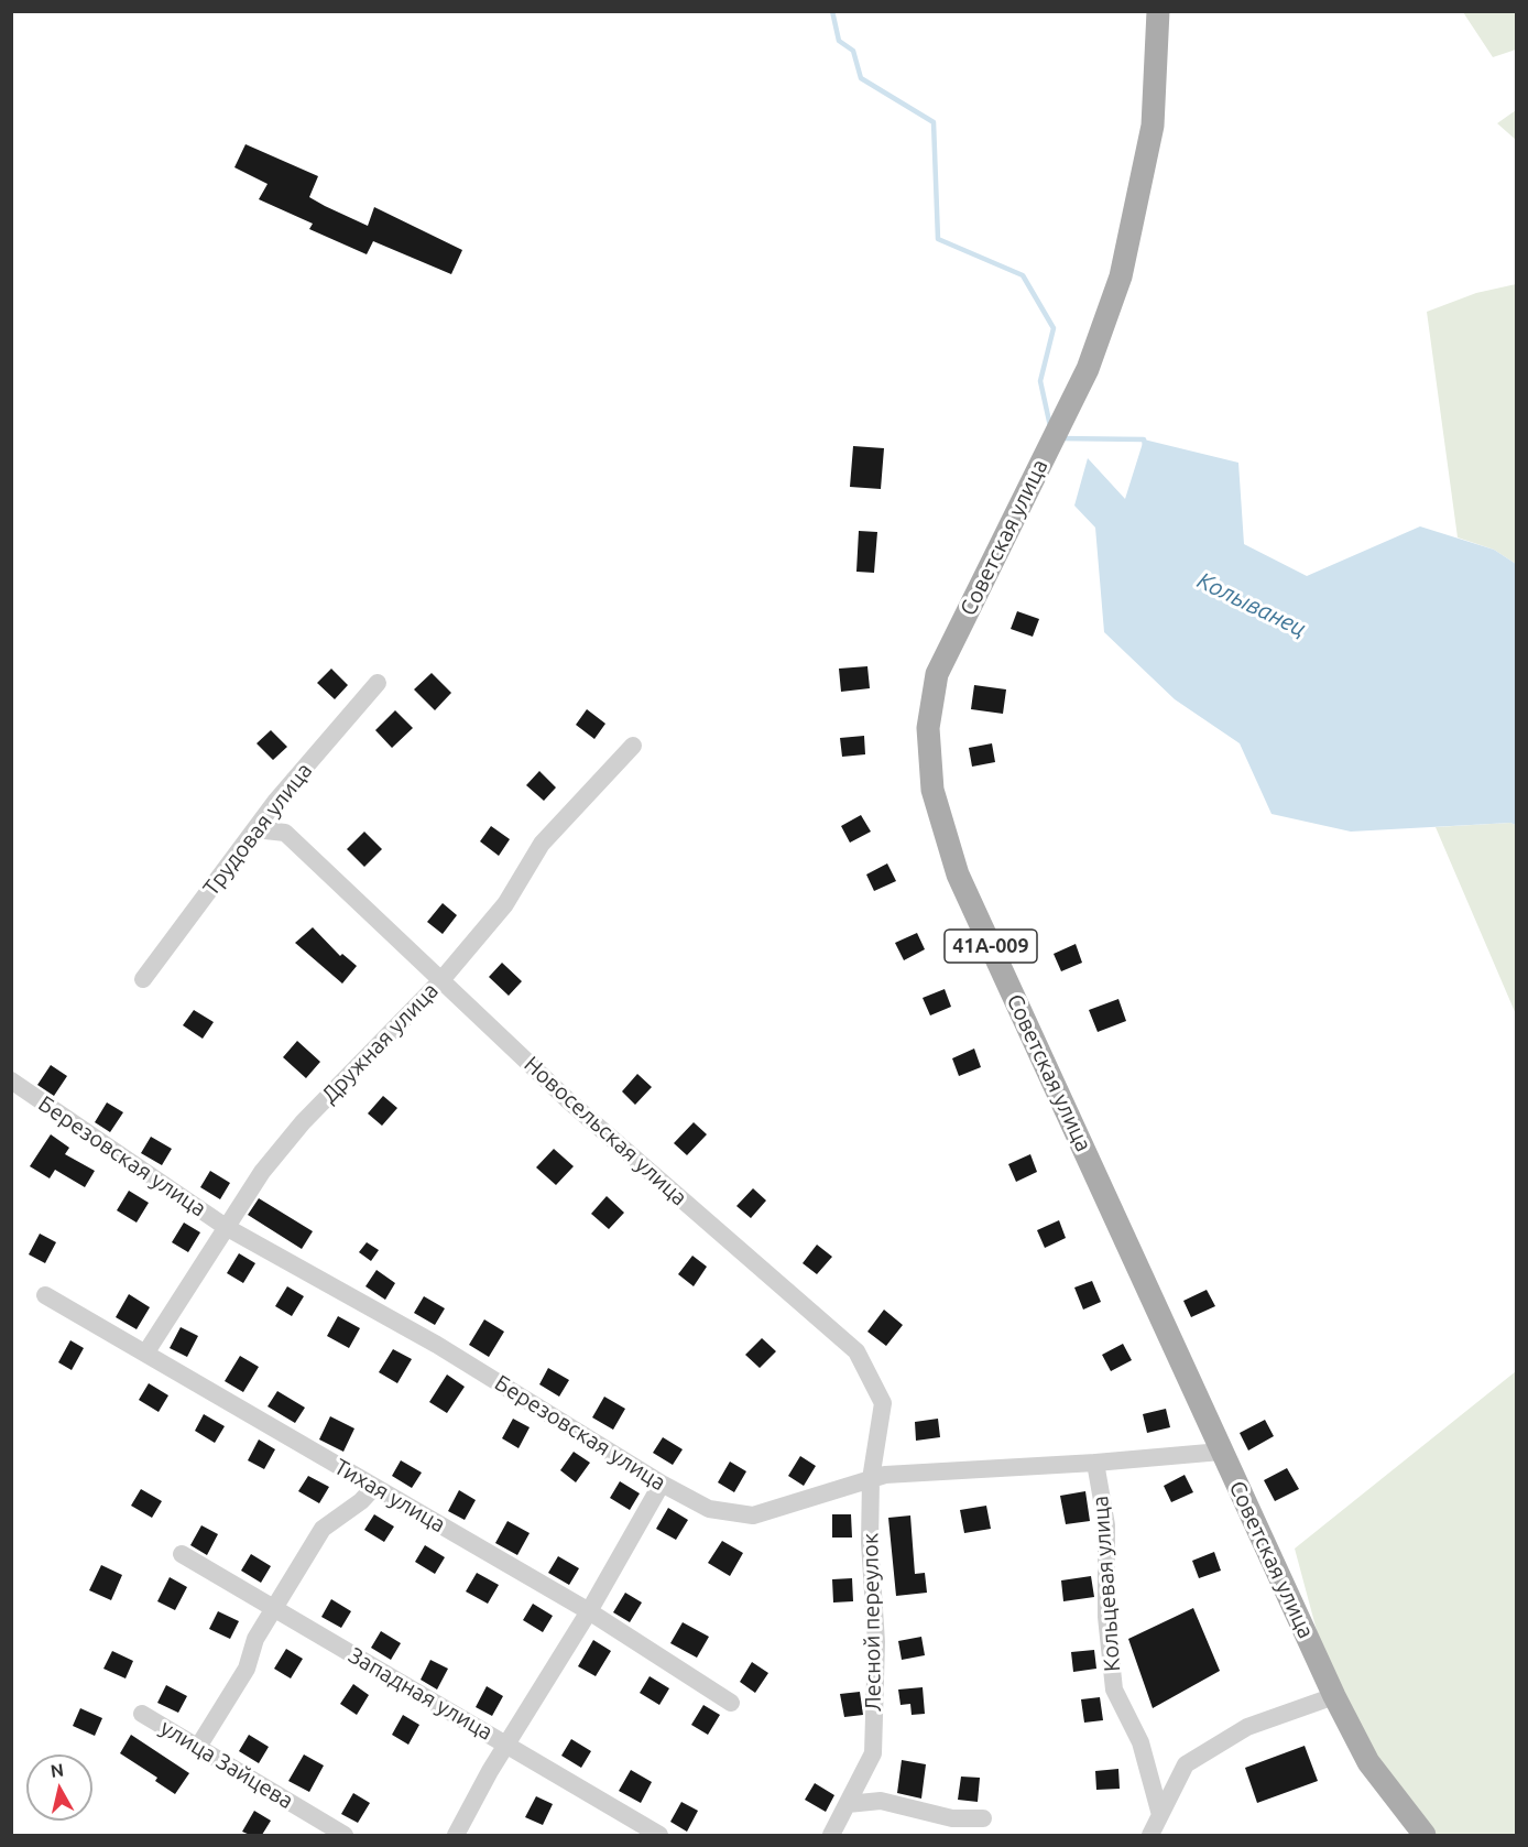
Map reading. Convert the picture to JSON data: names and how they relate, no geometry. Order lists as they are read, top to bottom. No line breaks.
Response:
{"streets":{"main road":["Советская улица","41А-009"],"street":["Трудовая улица","Дружная улица","Новосельская улица","Березовская улица","Тихая улица","Кольцевая улица","Лесной переулок","Западная улица","улица Зайцева"]},"crossings":[["Советская улица","Березовская улица"],["Трудовая улица","Новосельская улица"],["Дружная улица","Новосельская улица"],["Дружная улица","Березовская улица"],["Дружная улица","Тихая улица"],["Новосельская улица","Березовская улица"],["Новосельская улица","Лесной переулок"],["Березовская улица","Кольцевая улица"],["Березовская улица","Лесной переулок"]],"water":["Колыванец"],"north":"top"}
